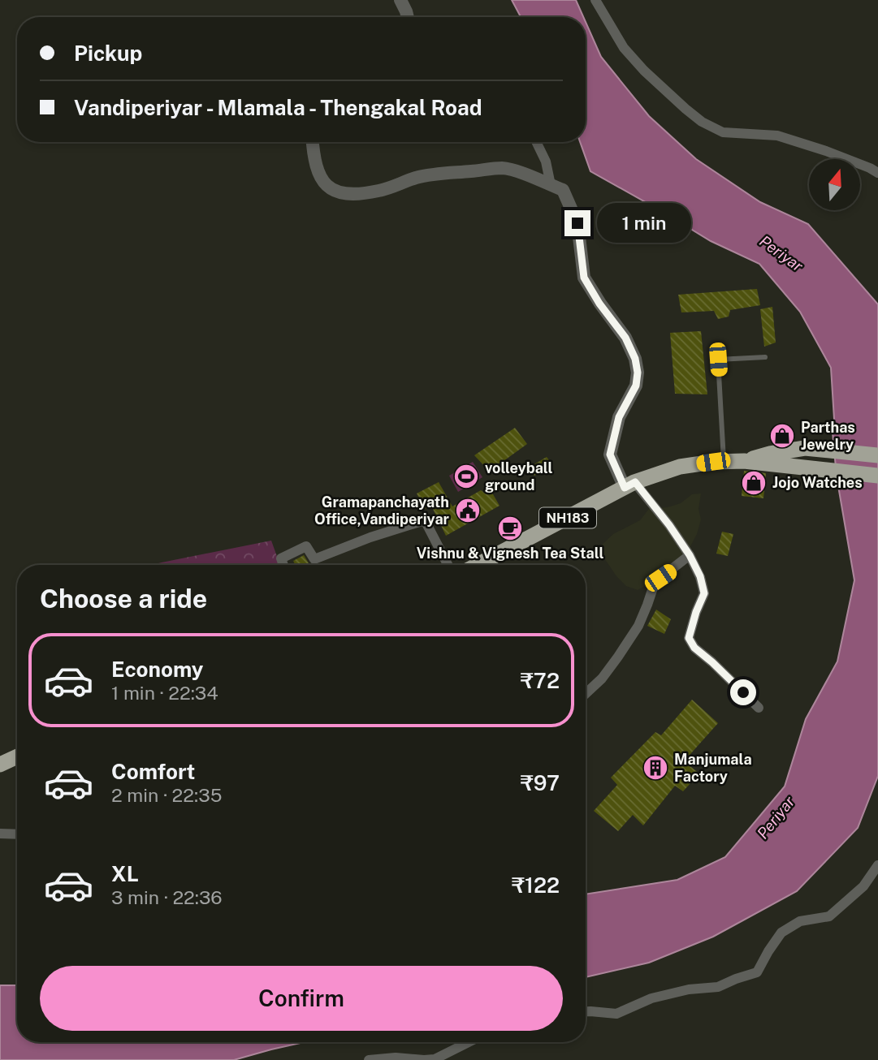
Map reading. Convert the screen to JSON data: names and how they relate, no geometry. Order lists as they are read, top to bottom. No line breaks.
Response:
{"streets":{"highway":["NH183"]},"water":["Periyar"],"places":{"shop":["Parthas Jewelry","Jojo Watches"],"sports":["volleyball ground"],"public building":["Gramapanchayath Office,Vandiperiyar"],"cafe":["Vishnu & Vignesh Tea Stall"],"building":["Manjumala Factory"]},"north":"top","page":{"banner":["Pickup","Vandiperiyar - Mlamala - Thengakal Road"],"bubble":"1 min","heading":"Choose a ride","list":[{"name":"Economy","note":"1 min · 22:34","value":"₹72"},{"name":"Comfort","note":"2 min · 22:35","value":"₹97"},{"name":"XL","note":"3 min · 22:36","value":"₹122"}],"buttons":"Confirm"}}
